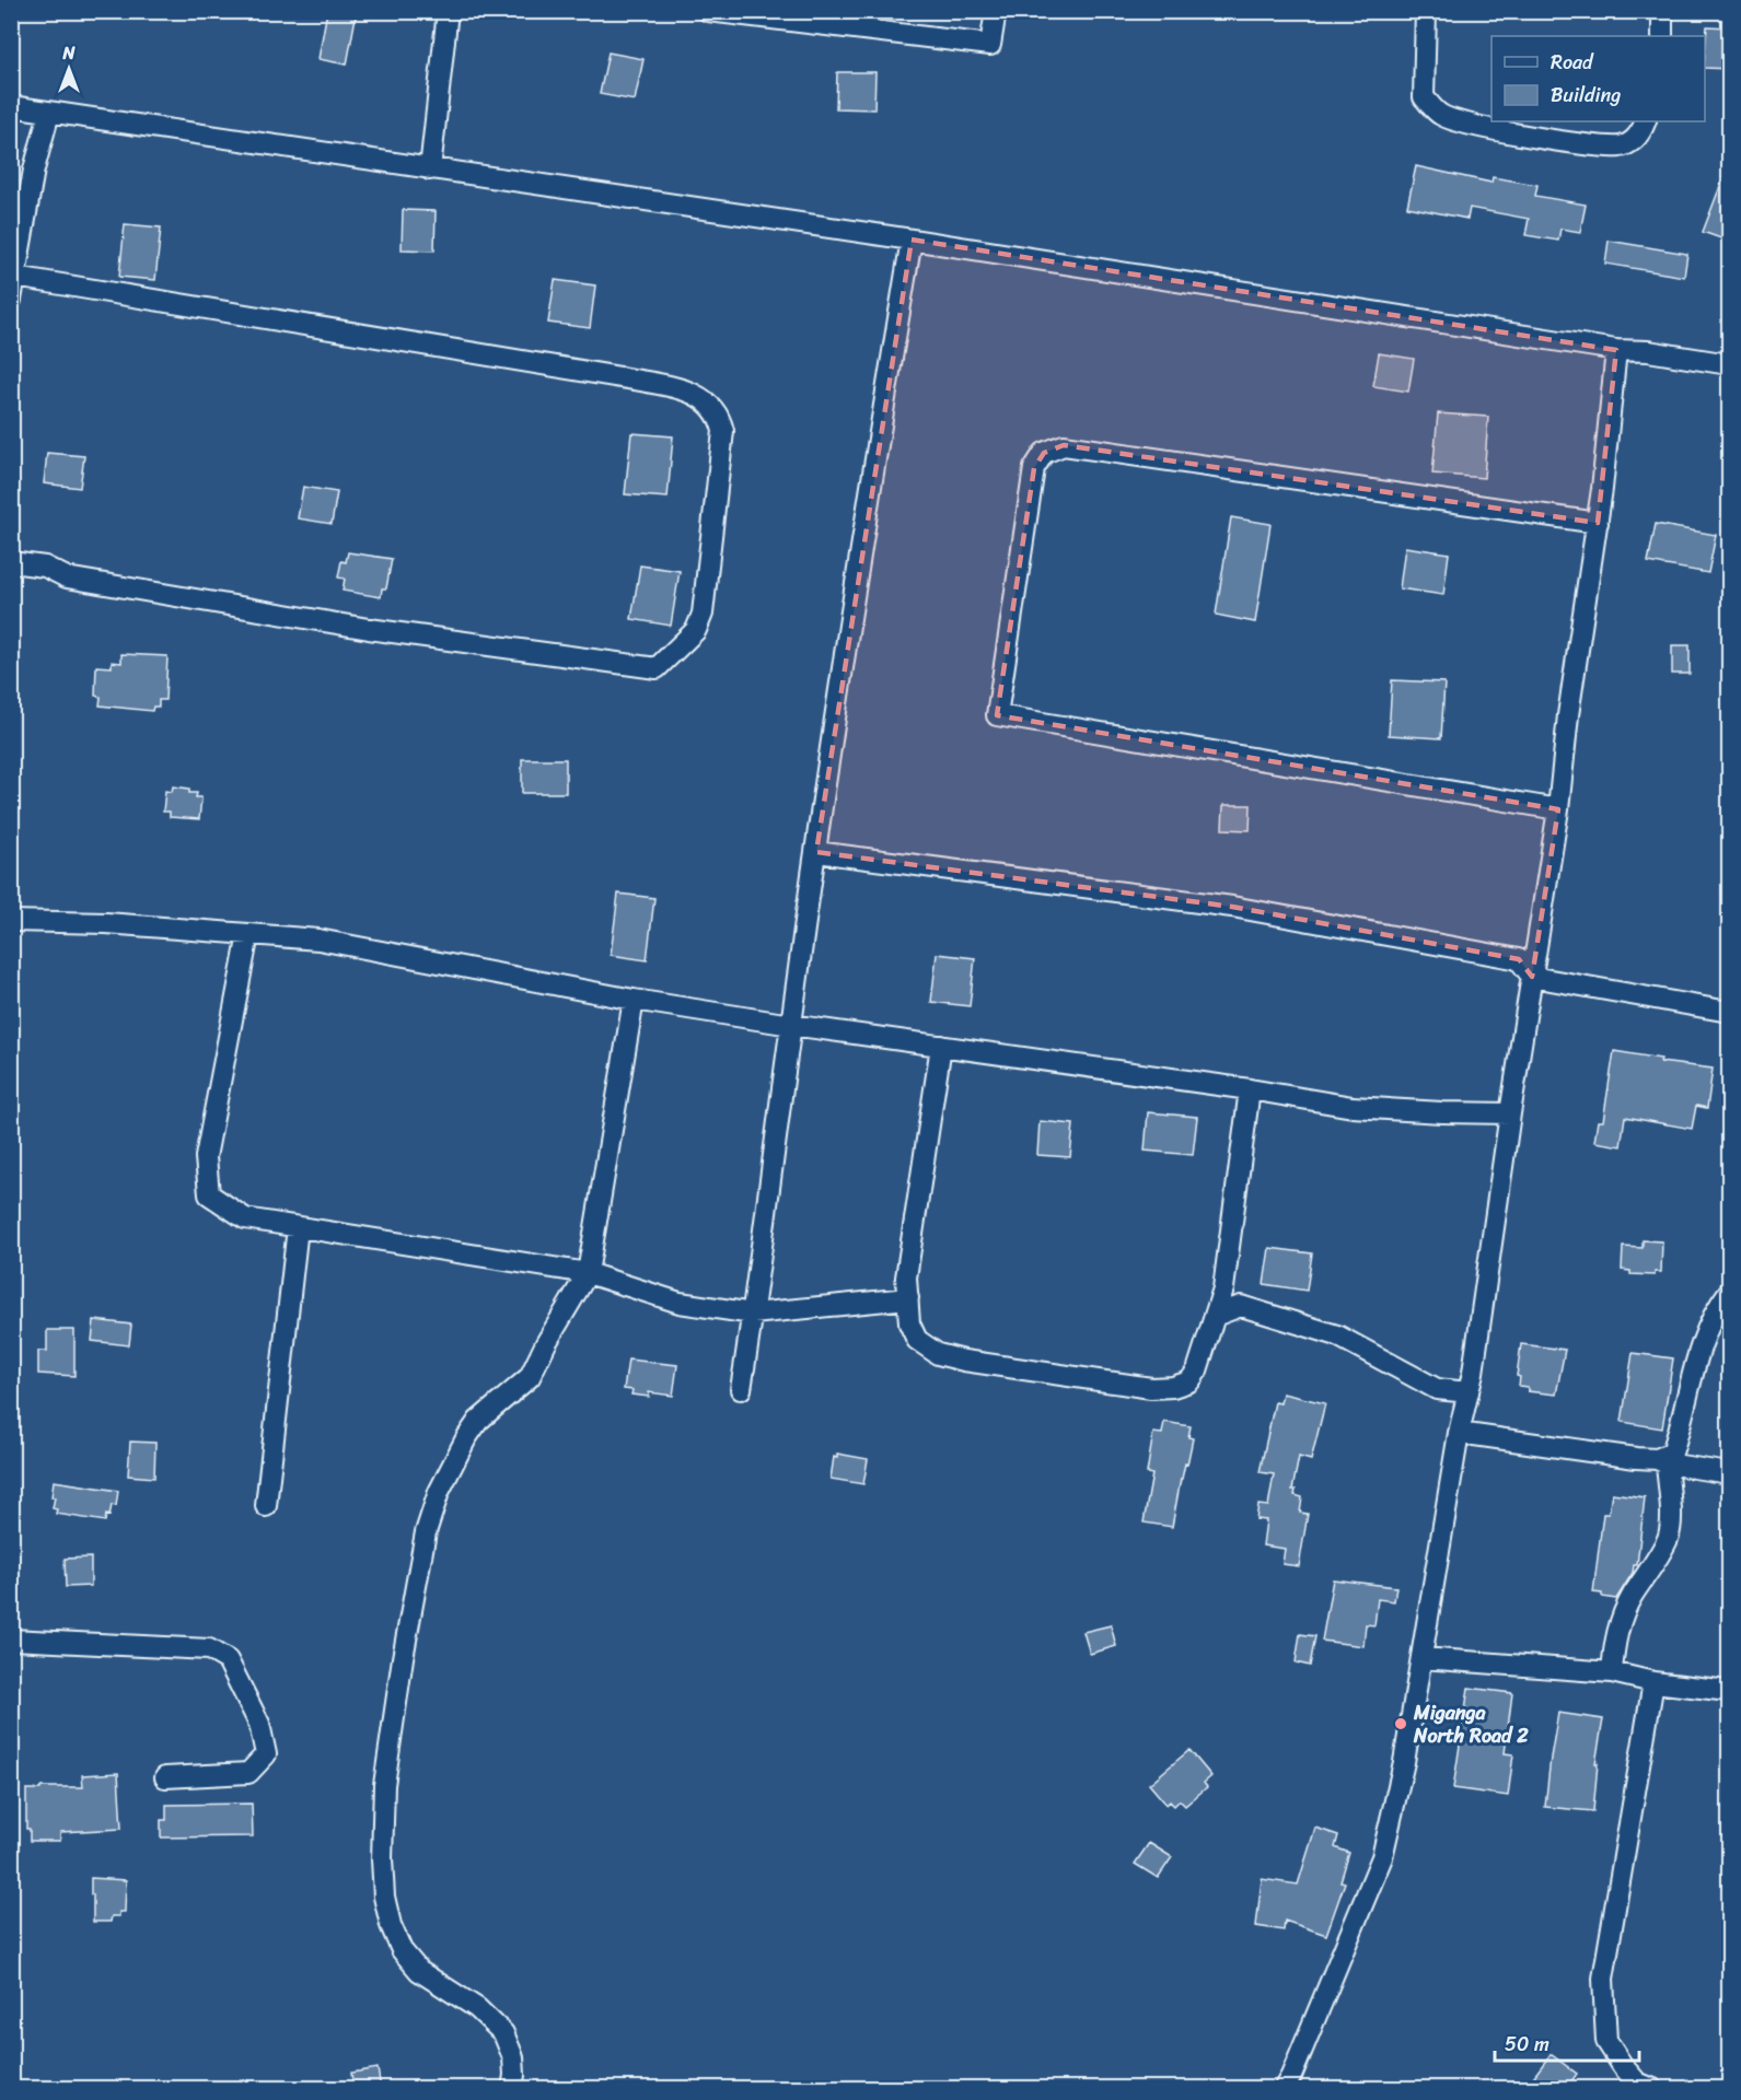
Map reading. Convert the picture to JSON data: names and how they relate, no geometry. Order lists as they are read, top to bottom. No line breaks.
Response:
{"places":["Miganga North Road 2"],"legend":["Road","Building"],"scale_bar":"50 m","north":"top"}
